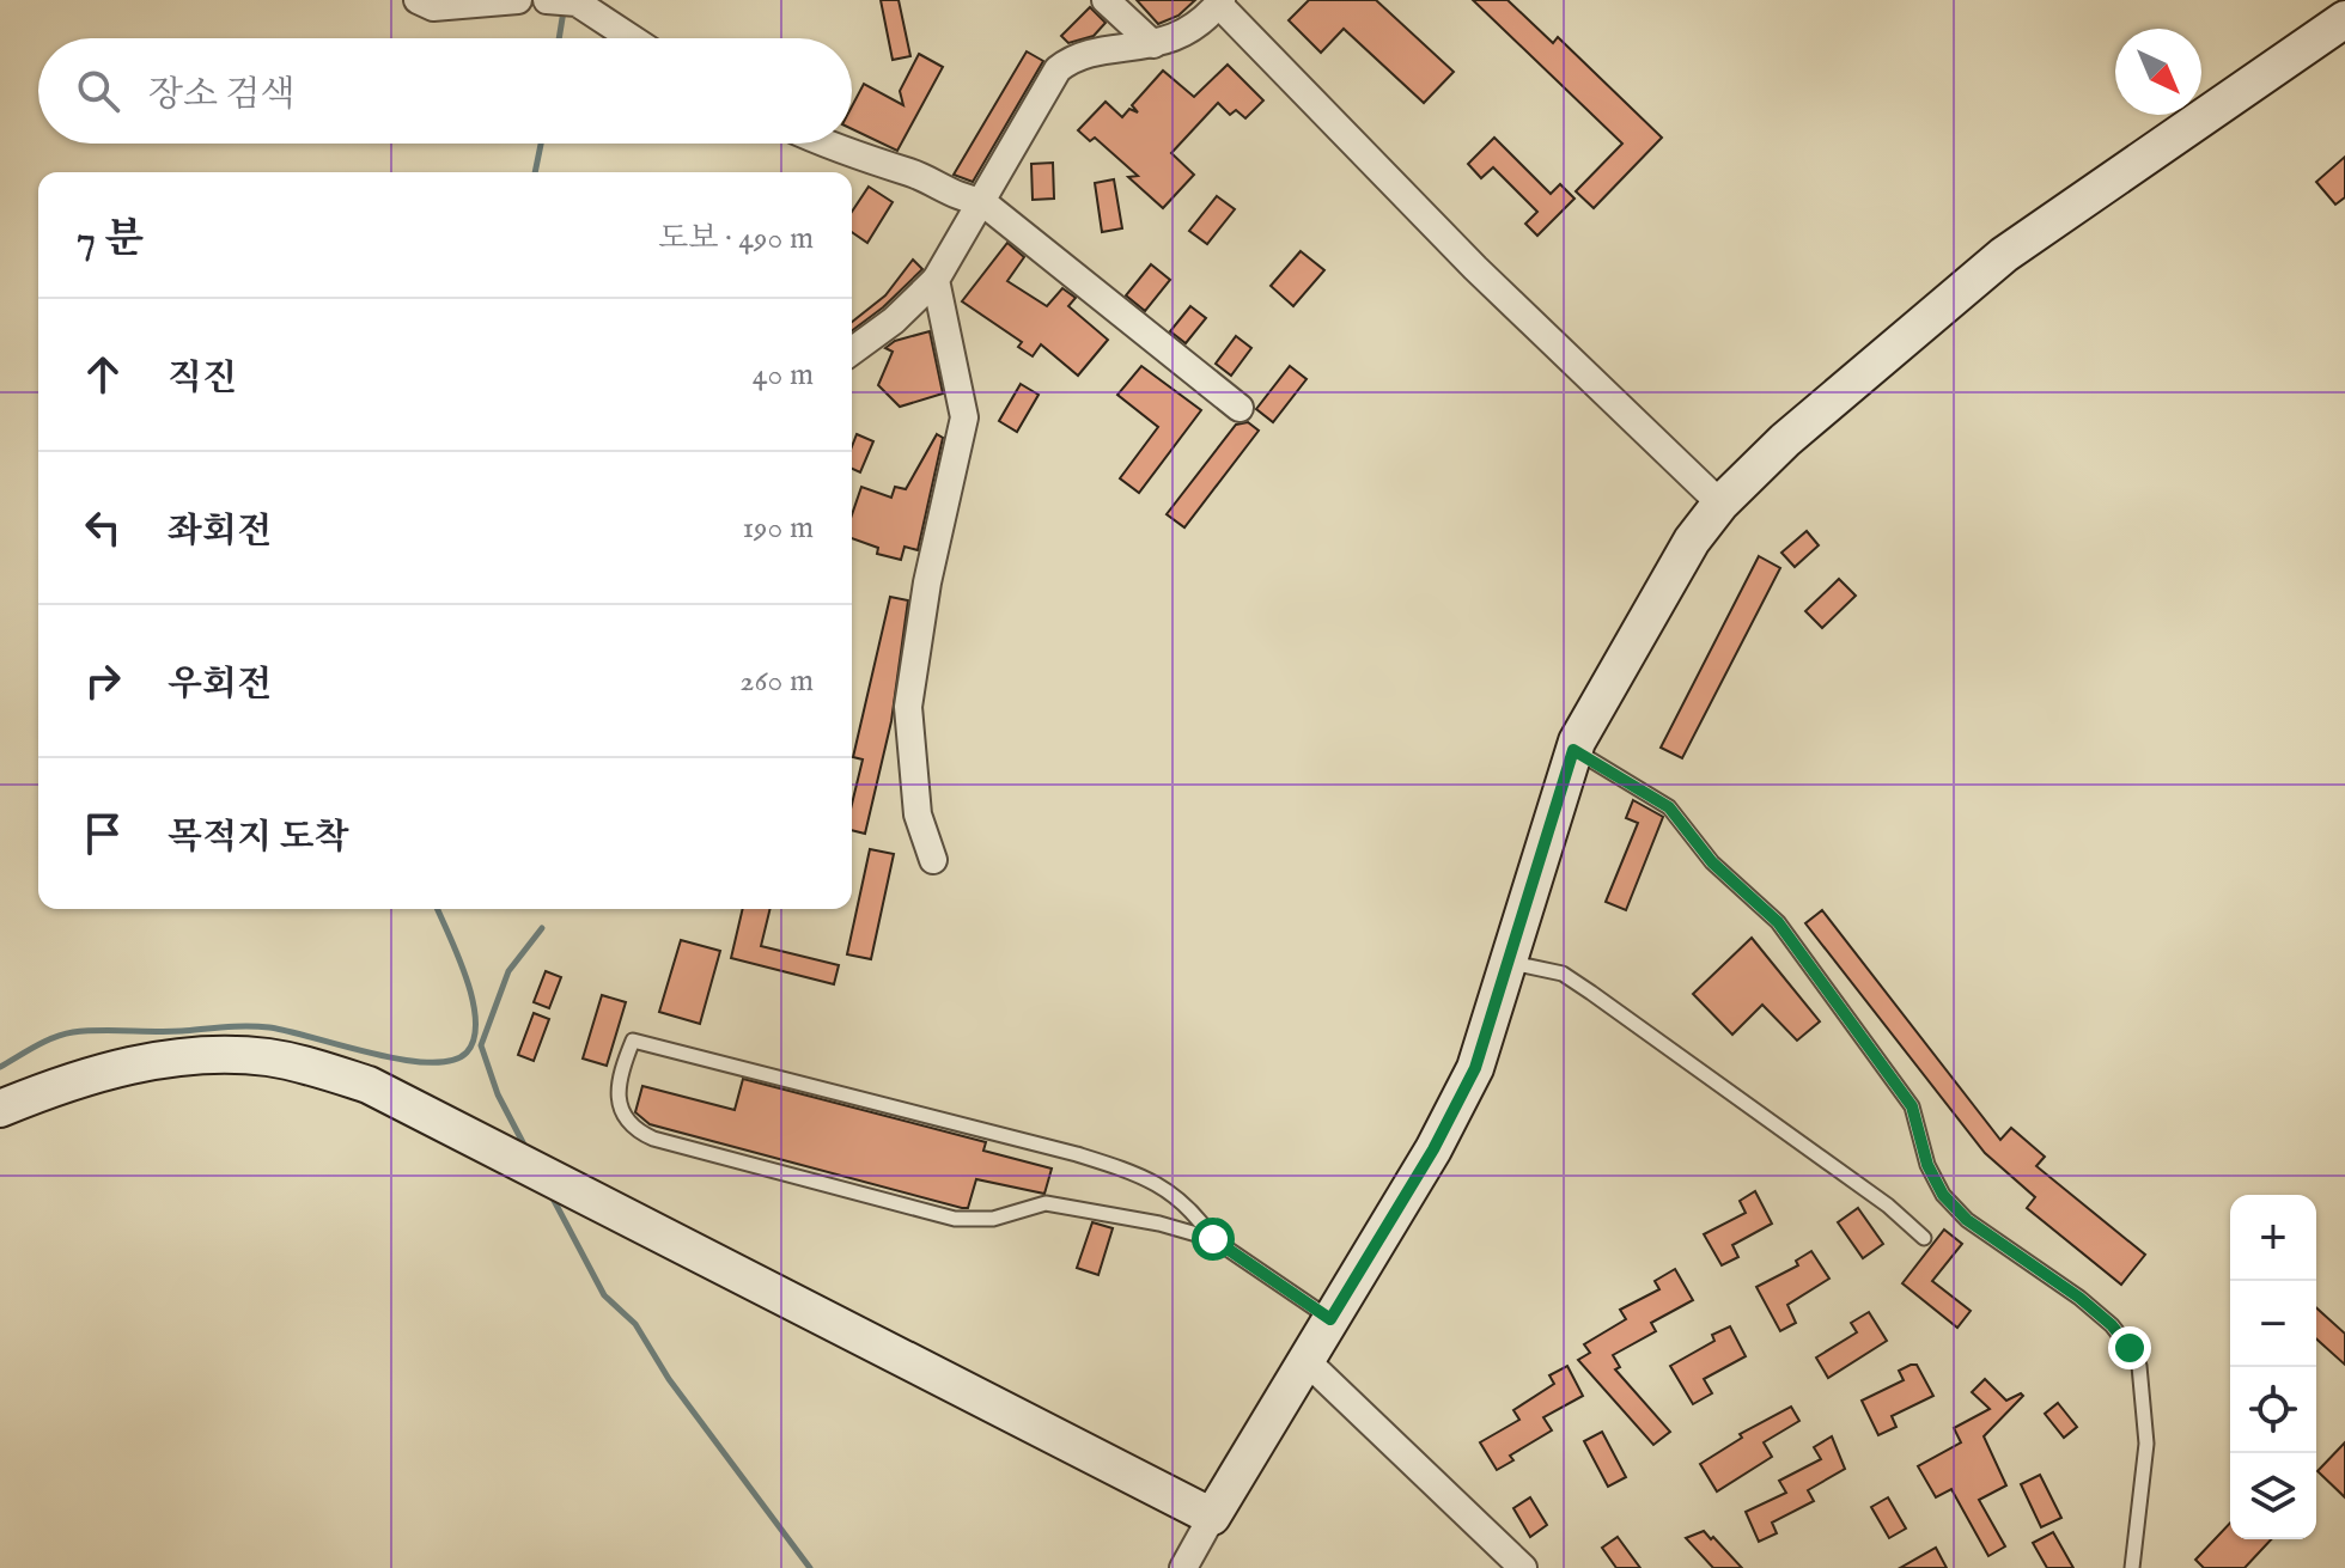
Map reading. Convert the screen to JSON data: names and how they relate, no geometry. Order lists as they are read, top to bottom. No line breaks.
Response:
{"north":"bottom right","page":{"search":"장소 검색","heading":["7 분","도보 · 490 m"],"list":[["직진","40 m"],["좌회전","190 m"],["우회전","260 m"],"목적지 도착"],"map_buttons":["+","−"]}}
